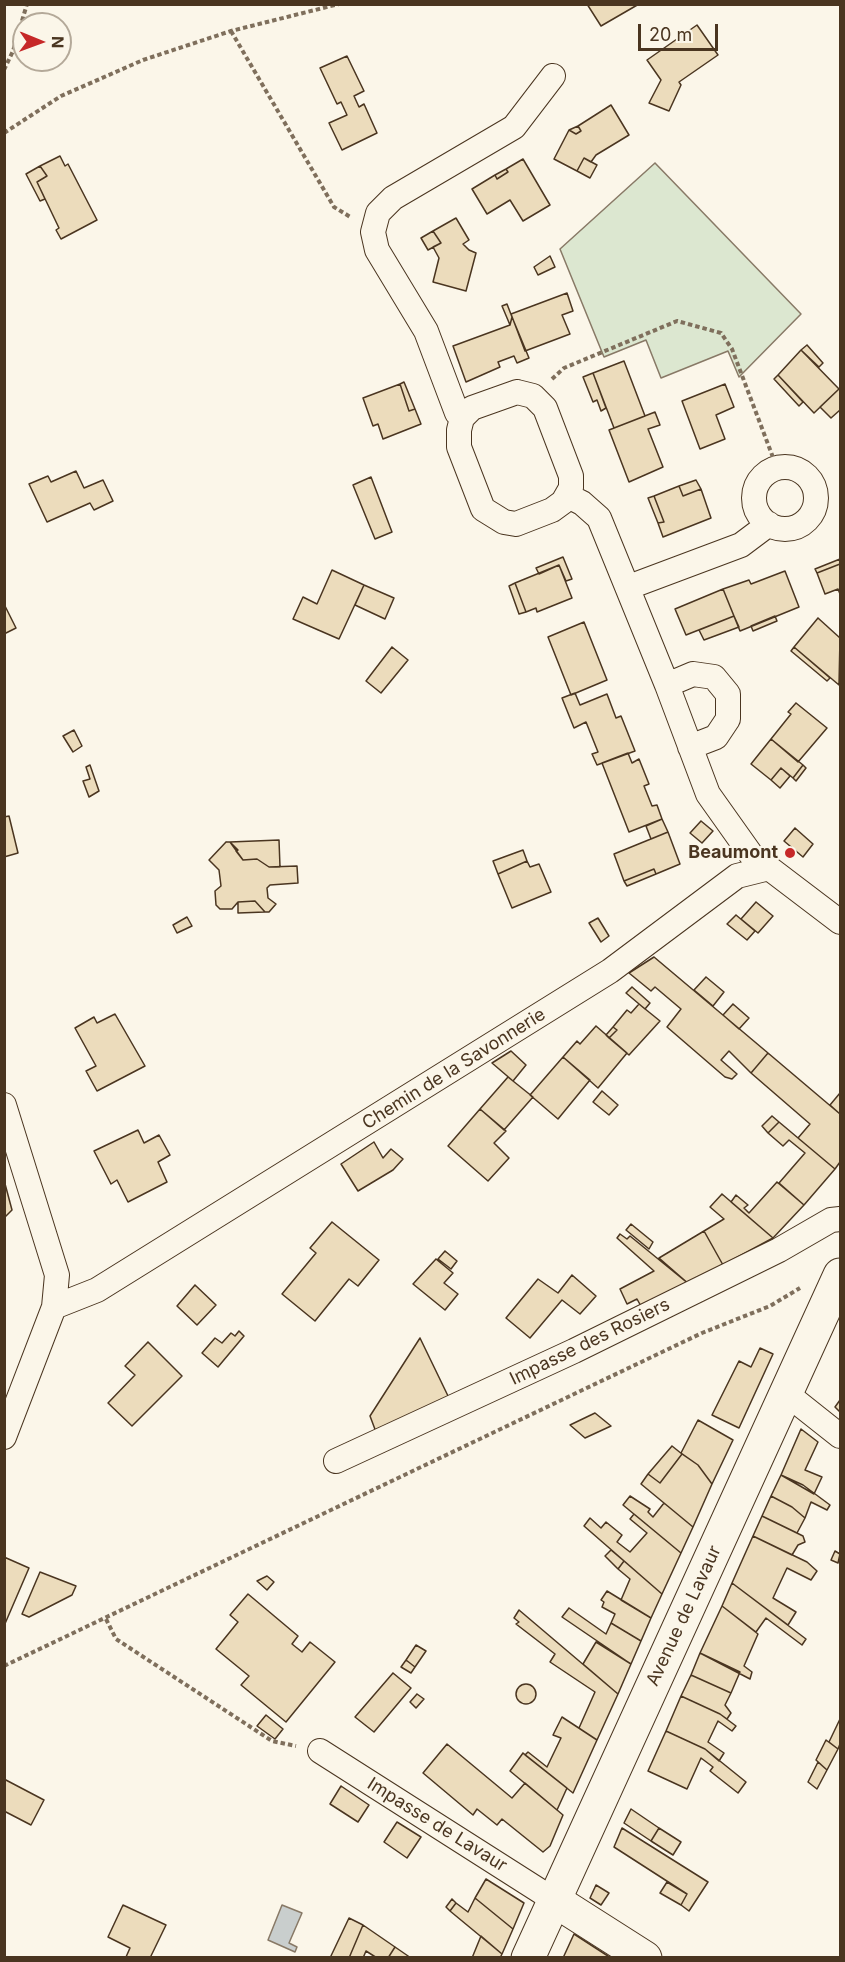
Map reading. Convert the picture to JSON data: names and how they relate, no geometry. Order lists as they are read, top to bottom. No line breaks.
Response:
{"streets":{"main road":["Avenue de Lavaur"],"street":["Chemin de la Savonnerie","Impasse des Rosiers","Impasse de Lavaur"]},"crossings":[["Avenue de Lavaur","Impasse de Lavaur"]],"places":["Beaumont"],"scale_bar":"20 m","north":"right"}
